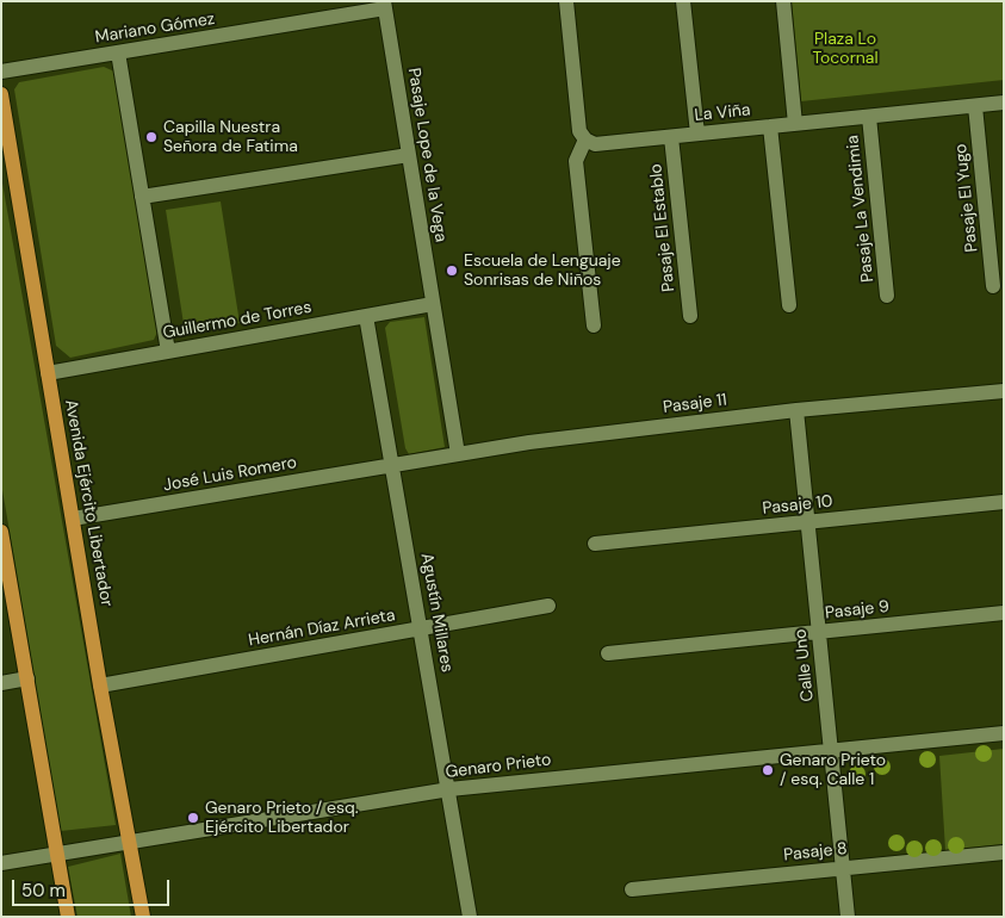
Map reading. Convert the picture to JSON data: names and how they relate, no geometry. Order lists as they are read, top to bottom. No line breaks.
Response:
{"streets":{"main road":["Avenida Ejército Libertador"],"street":["Mariano Gómez","La Viña","Pasaje Lope de la Vega","Pasaje El Yugo","Pasaje La Vendimia","Pasaje El Establo","Guillermo de Torres","Pasaje 11","José Luis Romero","Pasaje 10","Pasaje 9","Agustín Millares","Hernán Díaz Arrieta","Calle Uno","Genaro Prieto","Pasaje 8"]},"crossings":[["Mariano Gómez","Pasaje Lope de la Vega"],["La Viña","Pasaje El Yugo"],["La Viña","Pasaje La Vendimia"],["La Viña","Pasaje El Establo"],["Pasaje Lope de la Vega","Guillermo de Torres"],["Pasaje Lope de la Vega","Pasaje 11"],["Guillermo de Torres","Avenida Ejército Libertador"],["Guillermo de Torres","Agustín Millares"],["Pasaje 11","José Luis Romero"],["Pasaje 11","Agustín Millares"],["Pasaje 11","Calle Uno"],["José Luis Romero","Avenida Ejército Libertador"],["José Luis Romero","Agustín Millares"],["Avenida Ejército Libertador","Hernán Díaz Arrieta"],["Avenida Ejército Libertador","Genaro Prieto"],["Pasaje 10","Calle Uno"],["Pasaje 9","Calle Uno"],["Agustín Millares","Hernán Díaz Arrieta"],["Agustín Millares","Genaro Prieto"],["Calle Uno","Genaro Prieto"],["Calle Uno","Pasaje 8"]],"parks":["Plaza Lo Tocornal"],"places":["Capilla Nuestra Señora de Fatima","Escuela de Lenguaje Sonrisas de Niños","Genaro Prieto / esq. Calle 1","Genaro Prieto / esq. Ejército Libertador"],"scale_bar":"50 m"}
